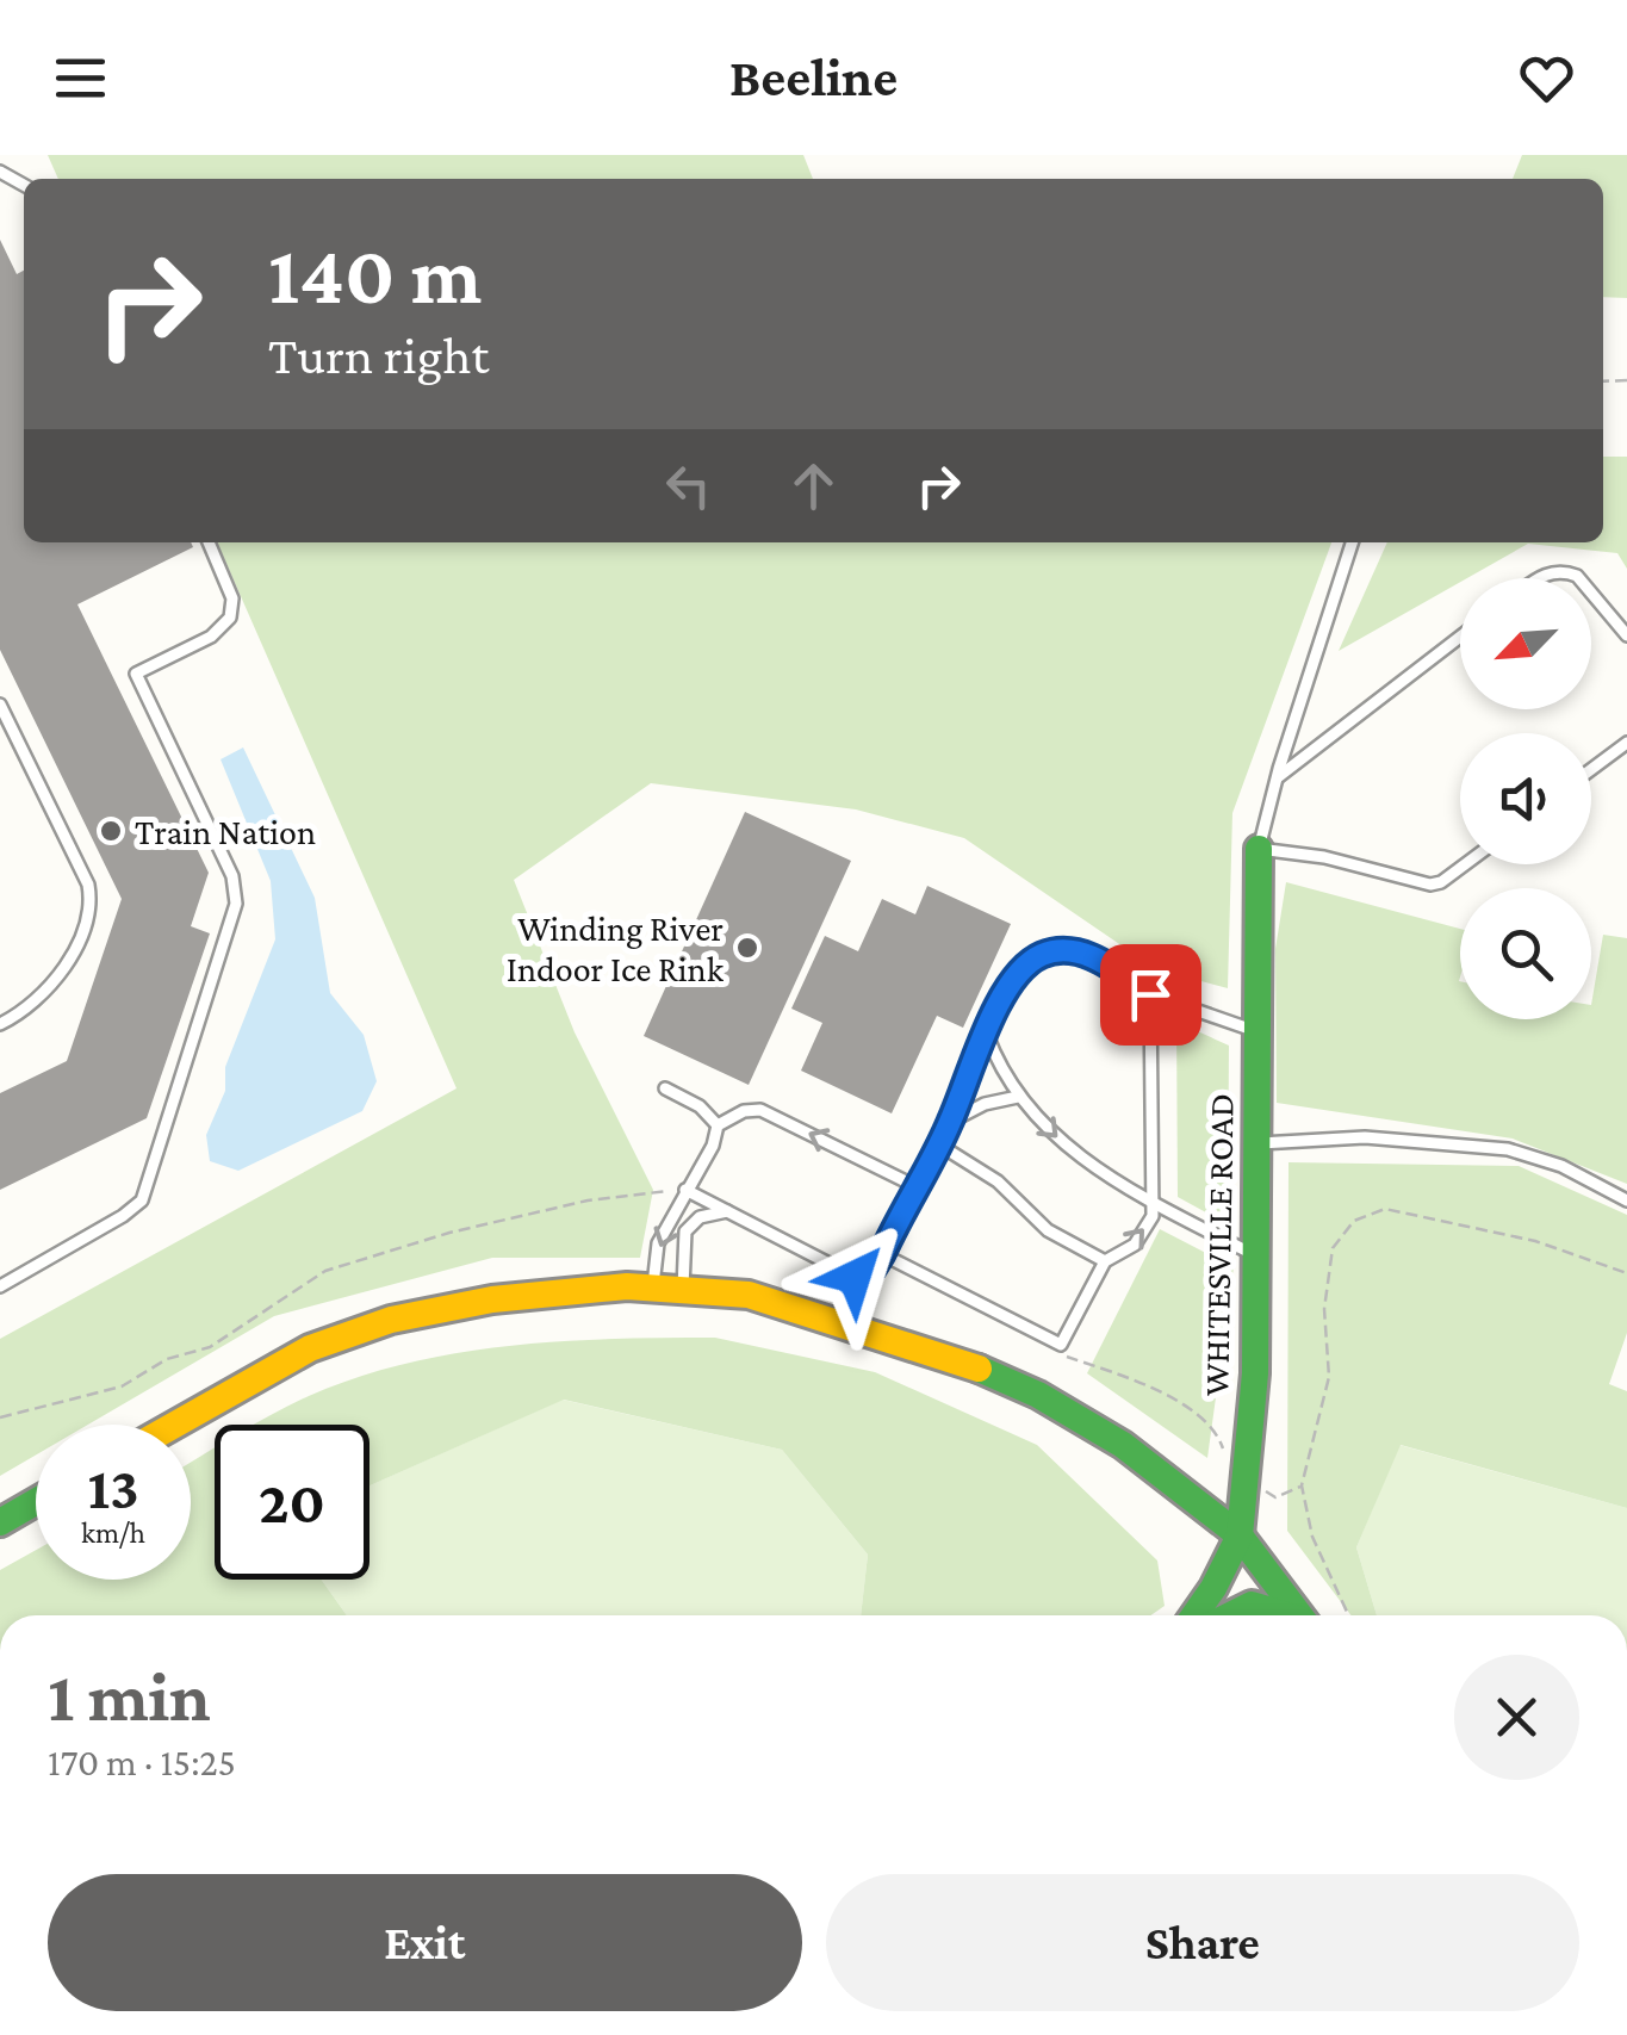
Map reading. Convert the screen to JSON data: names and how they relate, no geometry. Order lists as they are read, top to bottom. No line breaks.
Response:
{"streets":{"street":["WHITESVILLE ROAD"]},"places":["Train Nation","Winding River Indoor Ice Rink"],"north":"bottom left","page":{"header":"Beeline","turn":["140 m","Turn right"],"speed":"13 km/h","limit":"20","heading":["1 min","170 m · 15:25"],"buttons":["Exit","Share"]}}
